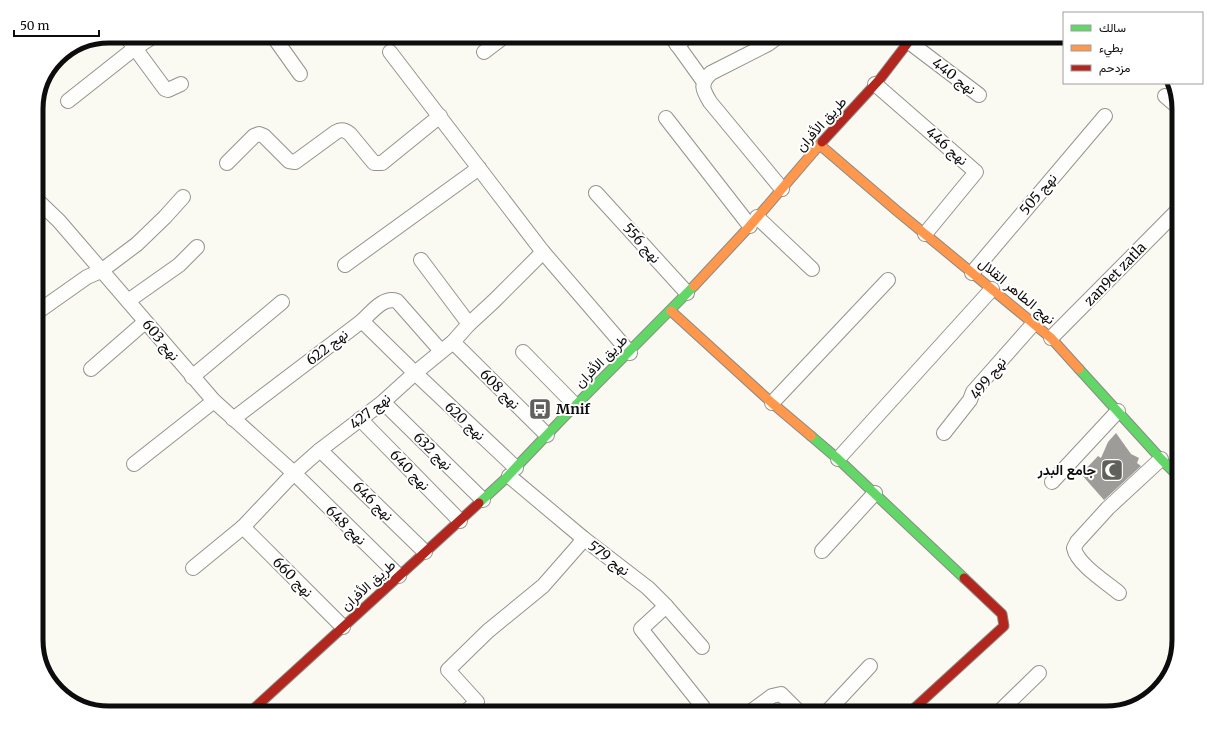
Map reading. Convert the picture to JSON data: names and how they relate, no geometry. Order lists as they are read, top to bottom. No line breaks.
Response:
{"streets":{"street":["نهج 440","طريق الأفران","نهج 446","نهج 505","نهج 556","zan9et zatla","نهج الطاهر القلال","نهج 603","نهج 622","نهج 499","نهج 608","نهج 427","نهج 620","نهج 632","نهج 640","نهج 646","نهج 648","نهج 579","نهج 660"]},"crossings":[["طريق الأفران","نهج 446"],["طريق الأفران","نهج 556"],["طريق الأفران","نهج الطاهر القلال"],["طريق الأفران","نهج 608"],["طريق الأفران","نهج 620"],["طريق الأفران","نهج 632"],["طريق الأفران","نهج 640"],["طريق الأفران","نهج 646"],["طريق الأفران","نهج 648"],["طريق الأفران","نهج 579"],["طريق الأفران","نهج 660"],["نهج 446","نهج الطاهر القلال"],["نهج 505","نهج الطاهر القلال"],["zan9et zatla","نهج الطاهر القلال"],["نهج الطاهر القلال","نهج 499"],["نهج 603","نهج 622"],["نهج 603","نهج 427"],["نهج 603","نهج 648"],["نهج 622","نهج 427"],["نهج 622","نهج 620"],["نهج 608","نهج 427"],["نهج 427","نهج 620"],["نهج 427","نهج 632"],["نهج 427","نهج 640"],["نهج 427","نهج 646"],["نهج 427","نهج 648"],["نهج 427","نهج 660"],["نهج 620","نهج 579"]],"places":{"bus stop":["Mnif"],"mosque":["جامع البدر"]},"legend":["سالك","بطيء","مزدحم"],"scale_bar":"50 m"}
